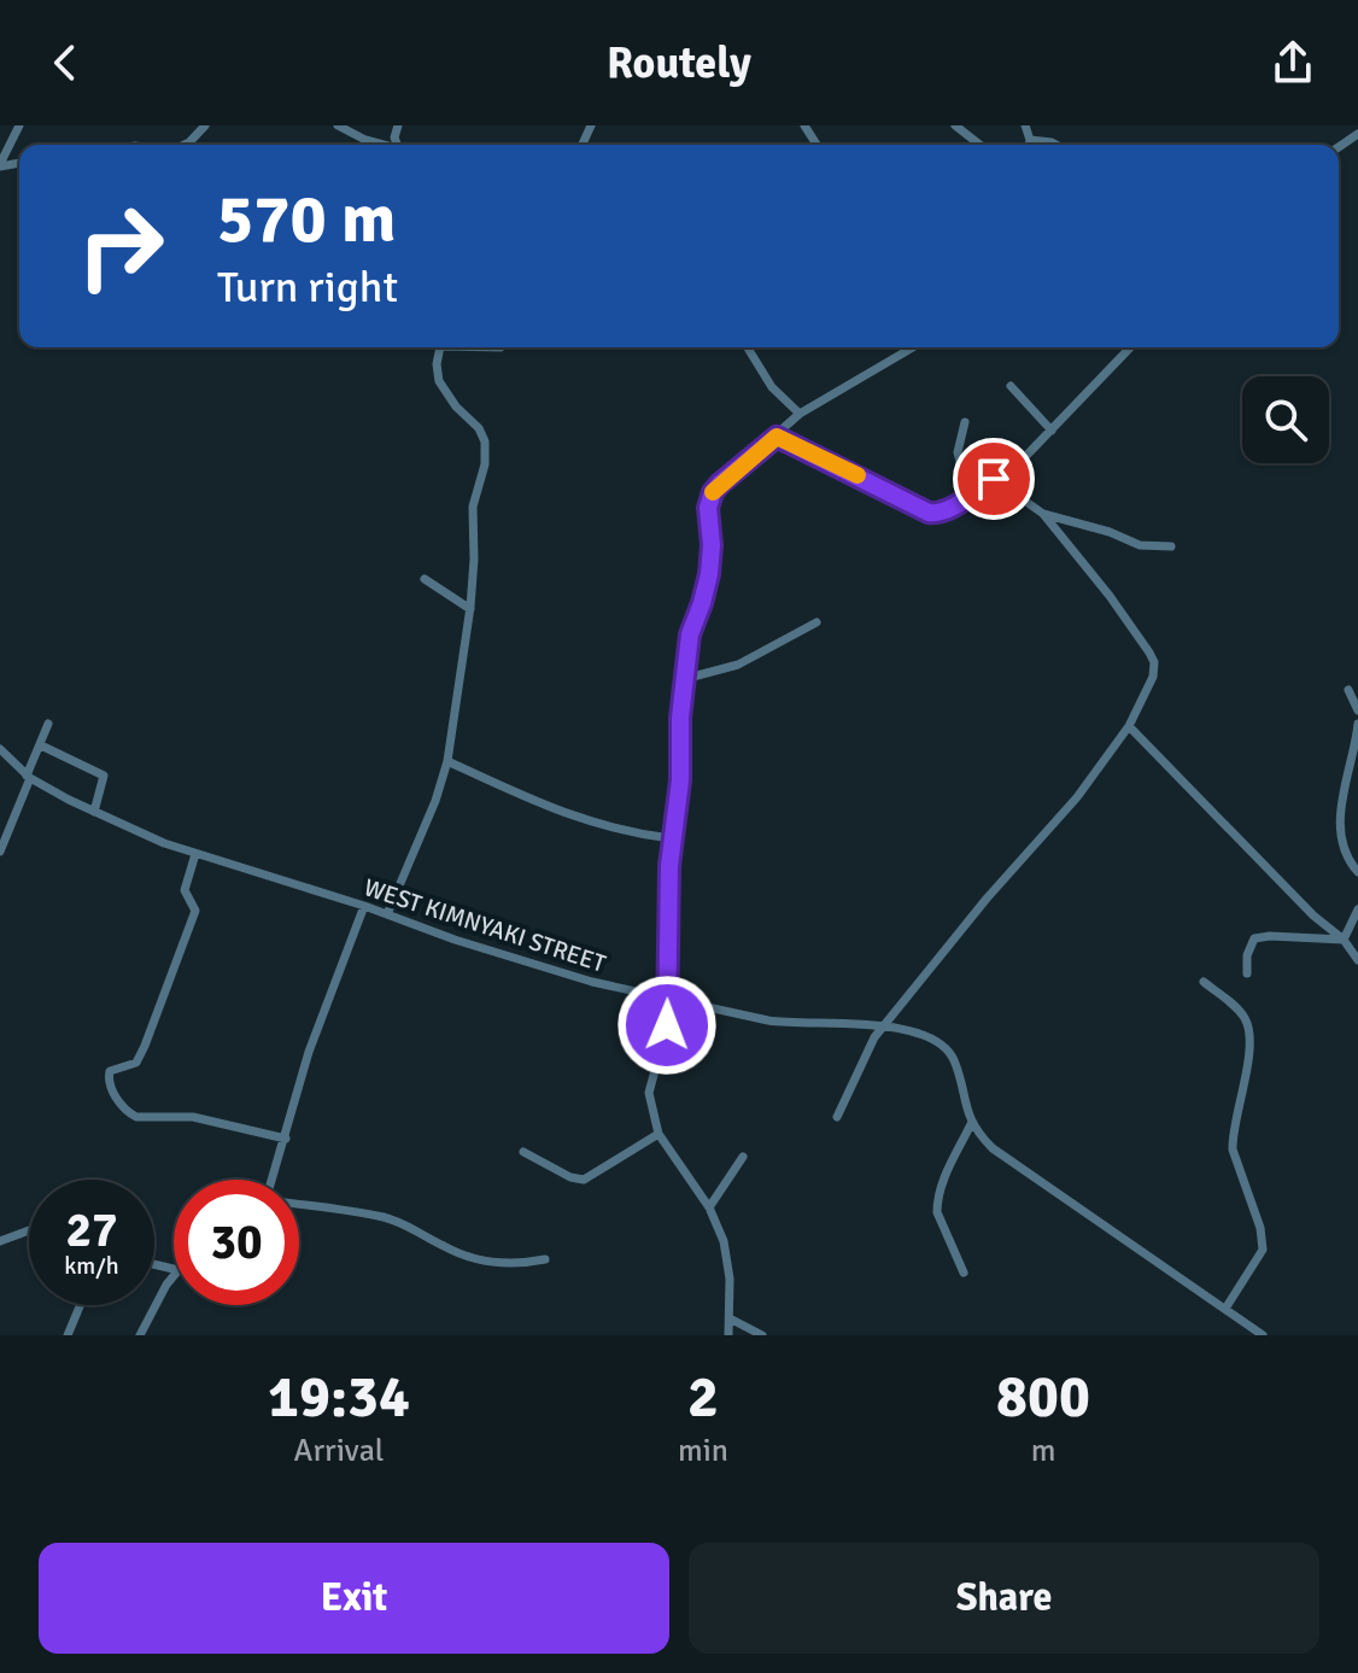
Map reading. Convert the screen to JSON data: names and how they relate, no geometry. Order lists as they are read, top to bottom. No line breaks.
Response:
{"streets":{"street":["WEST KIMNYAKI STREET"]},"page":{"header":"Routely","turn":["570 m","Turn right"],"speed":"27 km/h","limit":"30","eta":["19:34","Arrival","2","min","800","m"],"buttons":["Exit","Share"]}}
